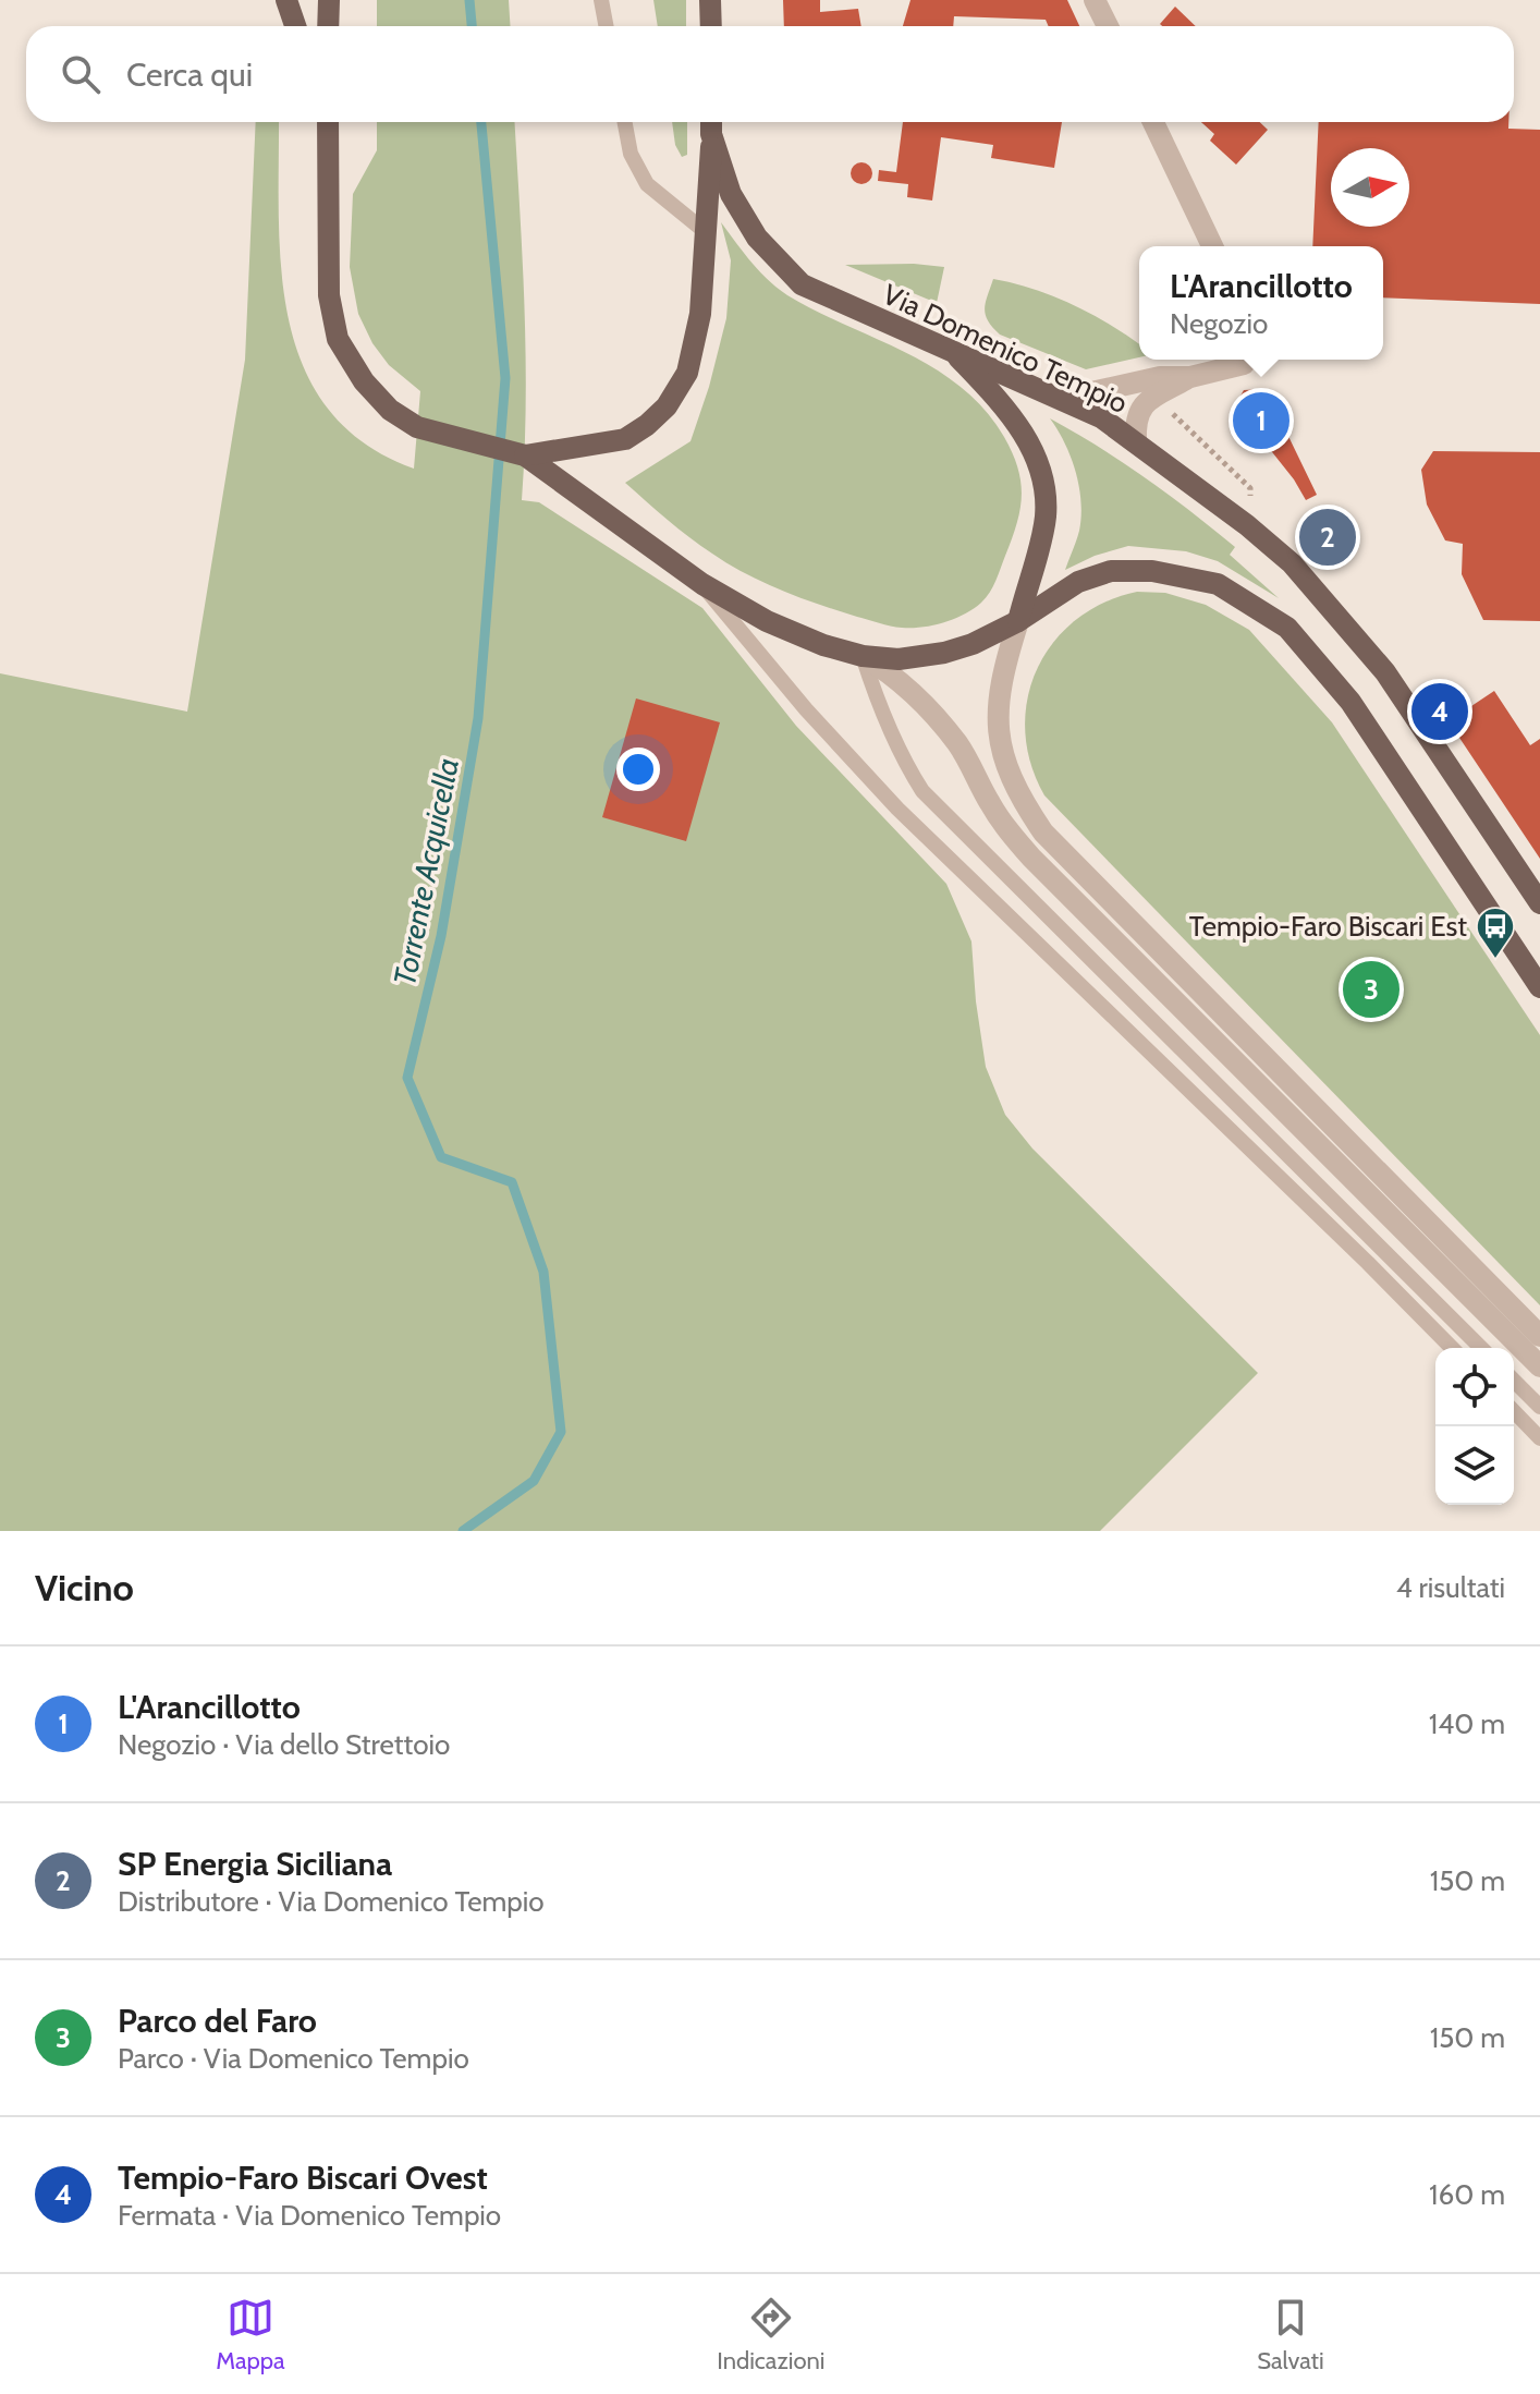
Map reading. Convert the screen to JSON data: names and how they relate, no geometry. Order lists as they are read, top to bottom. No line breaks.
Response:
{"streets":{"main road":["Via Domenico Tempio"]},"water":["Torrente Acquicella"],"places":{"bus stop":["Tempio-Faro Biscari Est"]},"north":"right","page":{"search":"Cerca qui","popup":["L'Arancillotto","Negozio"],"pins":["1","2","4","3"],"heading":["Vicino","4 risultati"],"list":[{"mark":"1","name":"L'Arancillotto","note":"Negozio · Via dello Strettoio","value":"140 m"},{"mark":"2","name":"SP Energia Siciliana","note":"Distributore · Via Domenico Tempio","value":"150 m"},{"mark":"3","name":"Parco del Faro","note":"Parco · Via Domenico Tempio","value":"150 m"},{"mark":"4","name":"Tempio-Faro Biscari Ovest","note":"Fermata · Via Domenico Tempio","value":"160 m"}],"nav":["Mappa","Indicazioni","Salvati"]}}
